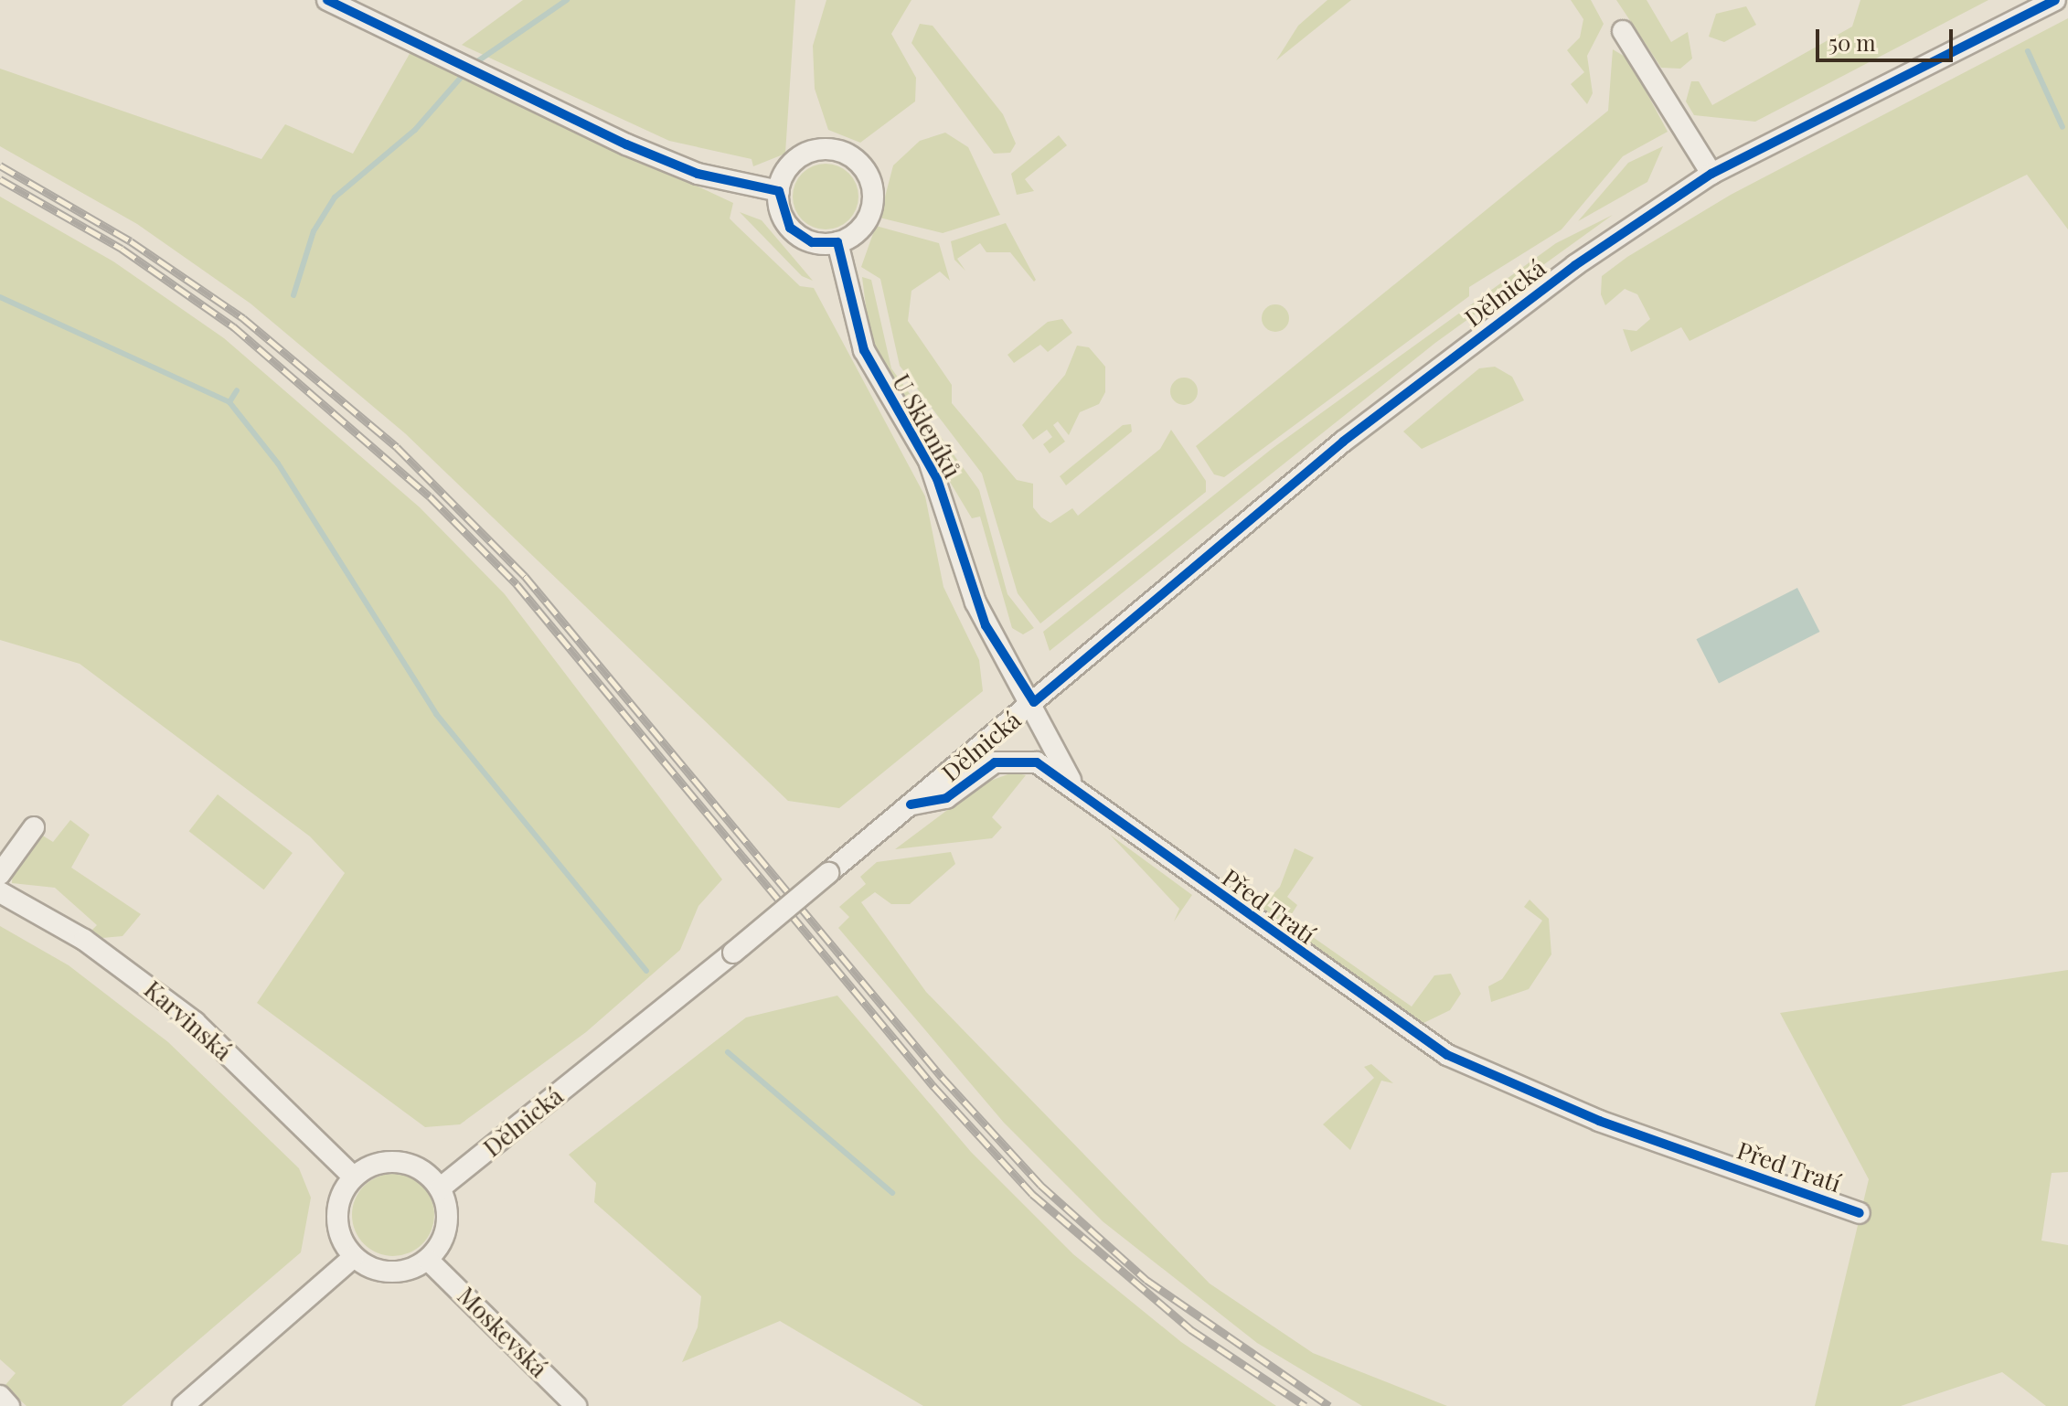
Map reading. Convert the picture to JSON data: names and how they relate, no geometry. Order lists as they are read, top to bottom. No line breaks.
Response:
{"streets":{"street":["Dělnická","U Skleníků","Před Tratí","Karvinská","Moskevská"]},"crossings":[["Dělnická","U Skleníků"],["Dělnická","Před Tratí"],["Dělnická","Karvinská"],["Dělnická","Moskevská"],["U Skleníků","Před Tratí"],["Karvinská","Moskevská"]],"scale_bar":"50 m"}
